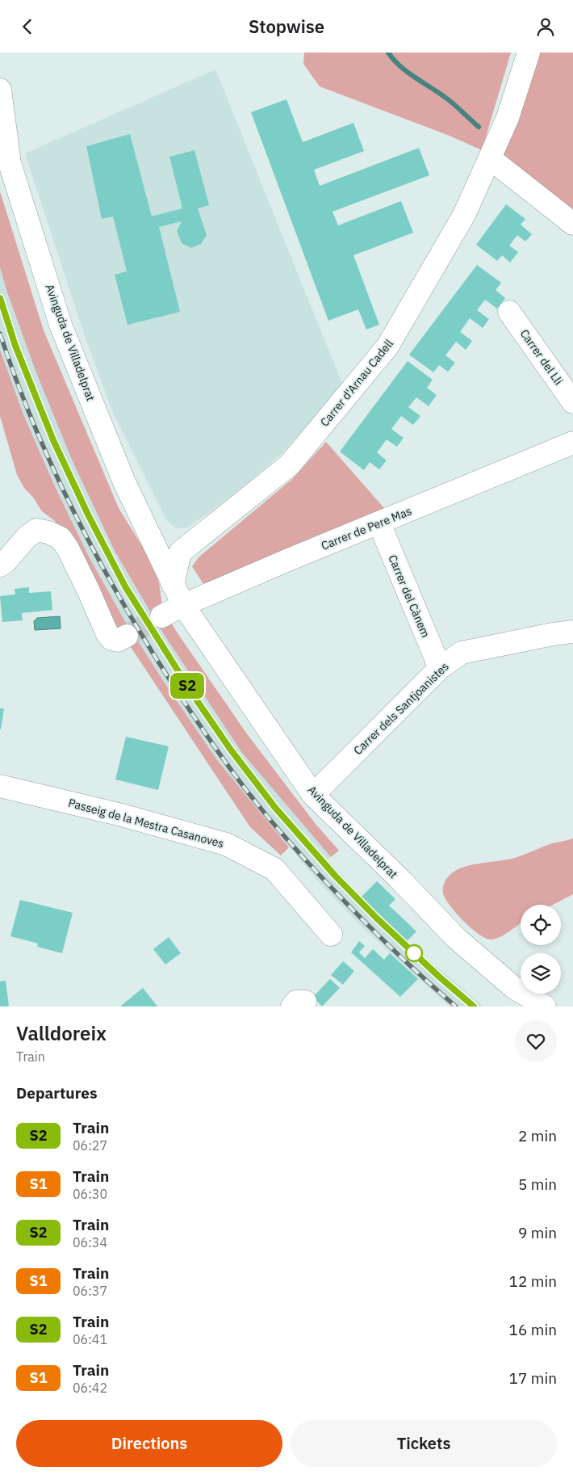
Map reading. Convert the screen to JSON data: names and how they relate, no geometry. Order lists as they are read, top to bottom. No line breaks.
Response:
{"streets":{"street":["Avinguda de Villadelprat","Carrer del Lli","Carrer d'Arnau Cadell","Carrer de Pere Mas","Carrer del Cànem","Carrer dels Santjoanistes","Passeig de la Mestra Casanoves"]},"crossings":[["Avinguda de Villadelprat","Carrer d'Arnau Cadell"],["Avinguda de Villadelprat","Carrer de Pere Mas"],["Avinguda de Villadelprat","Carrer dels Santjoanistes"],["Carrer de Pere Mas","Carrer del Cànem"],["Carrer del Cànem","Carrer dels Santjoanistes"]],"page":{"header":"Stopwise","on_map":"S2","heading":[["Valldoreix","Train"],"Departures"],"list":[{"mark":"S2","name":"Train","note":"06:27","value":"2 min"},{"mark":"S1","name":"Train","note":"06:30","value":"5 min"},{"mark":"S2","name":"Train","note":"06:34","value":"9 min"},{"mark":"S1","name":"Train","note":"06:37","value":"12 min"},{"mark":"S2","name":"Train","note":"06:41","value":"16 min"},{"mark":"S1","name":"Train","note":"06:42","value":"17 min"}],"buttons":["Directions","Tickets"]}}
